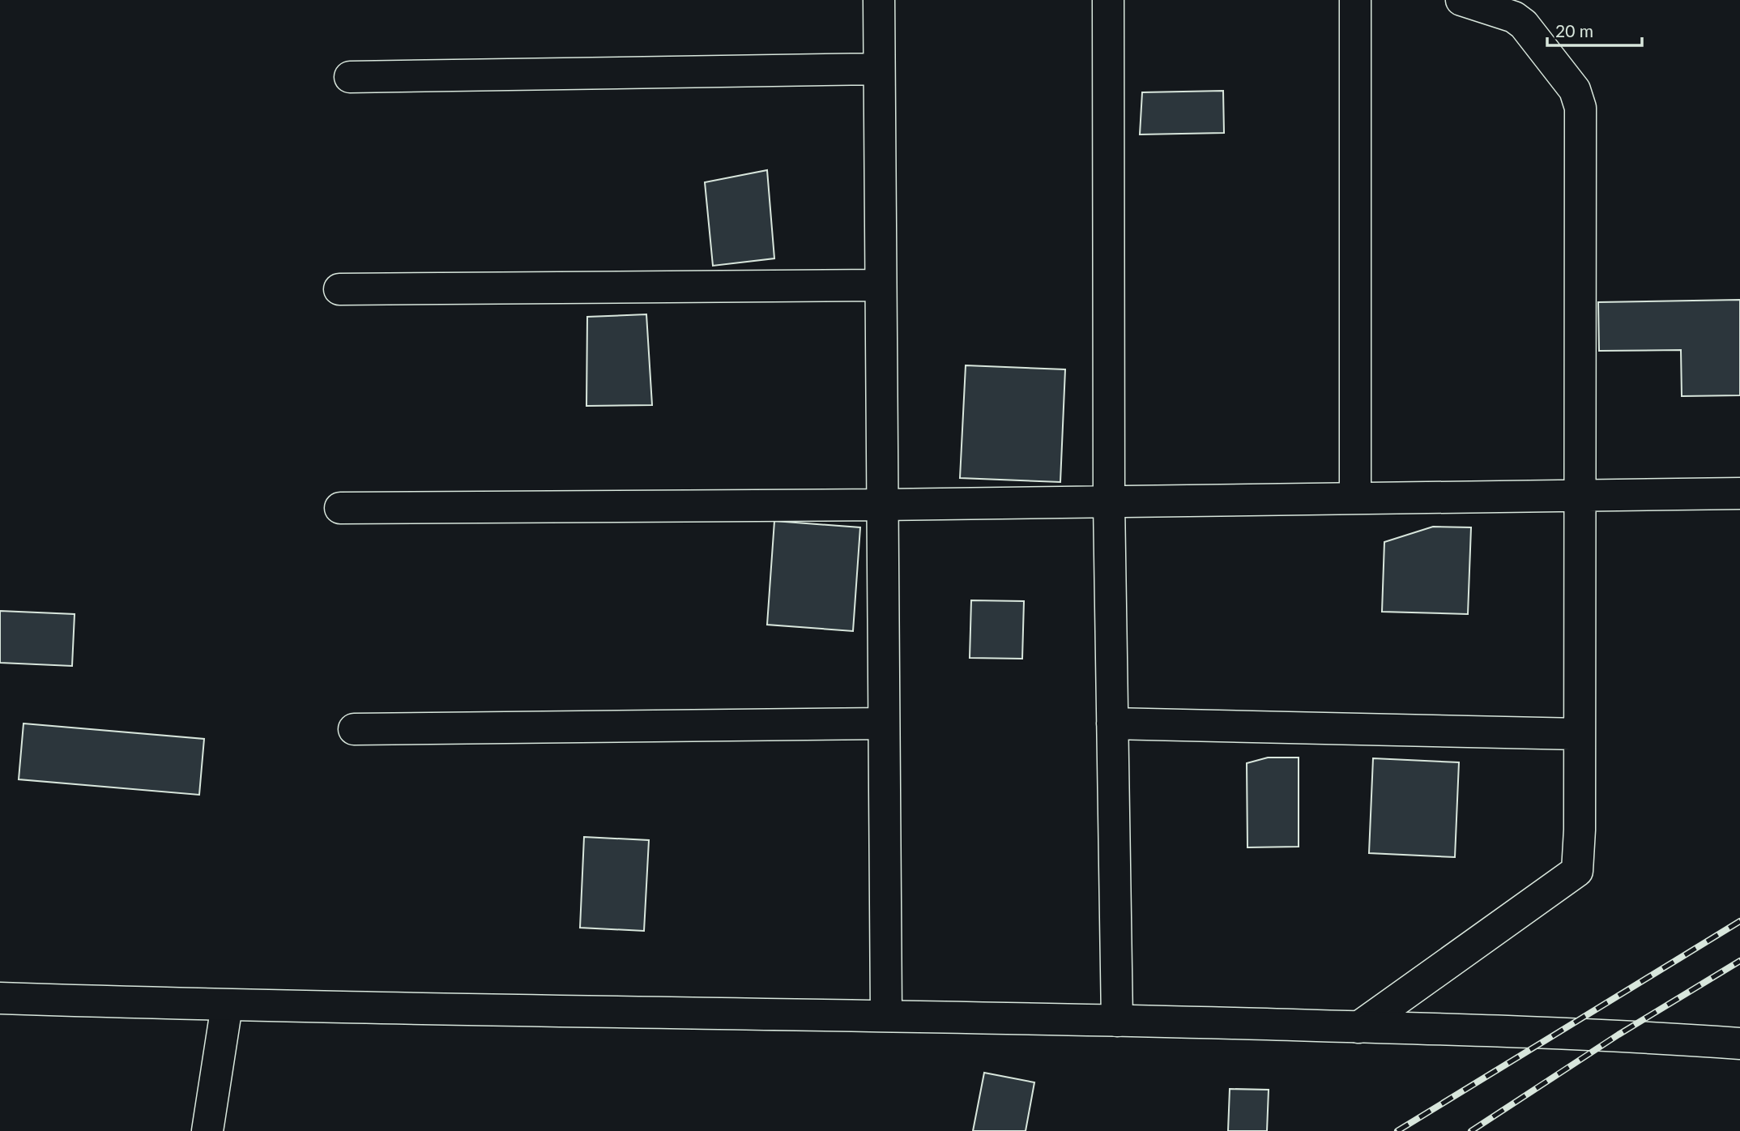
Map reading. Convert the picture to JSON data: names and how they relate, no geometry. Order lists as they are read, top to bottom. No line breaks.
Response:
{"scale_bar":"20 m"}
